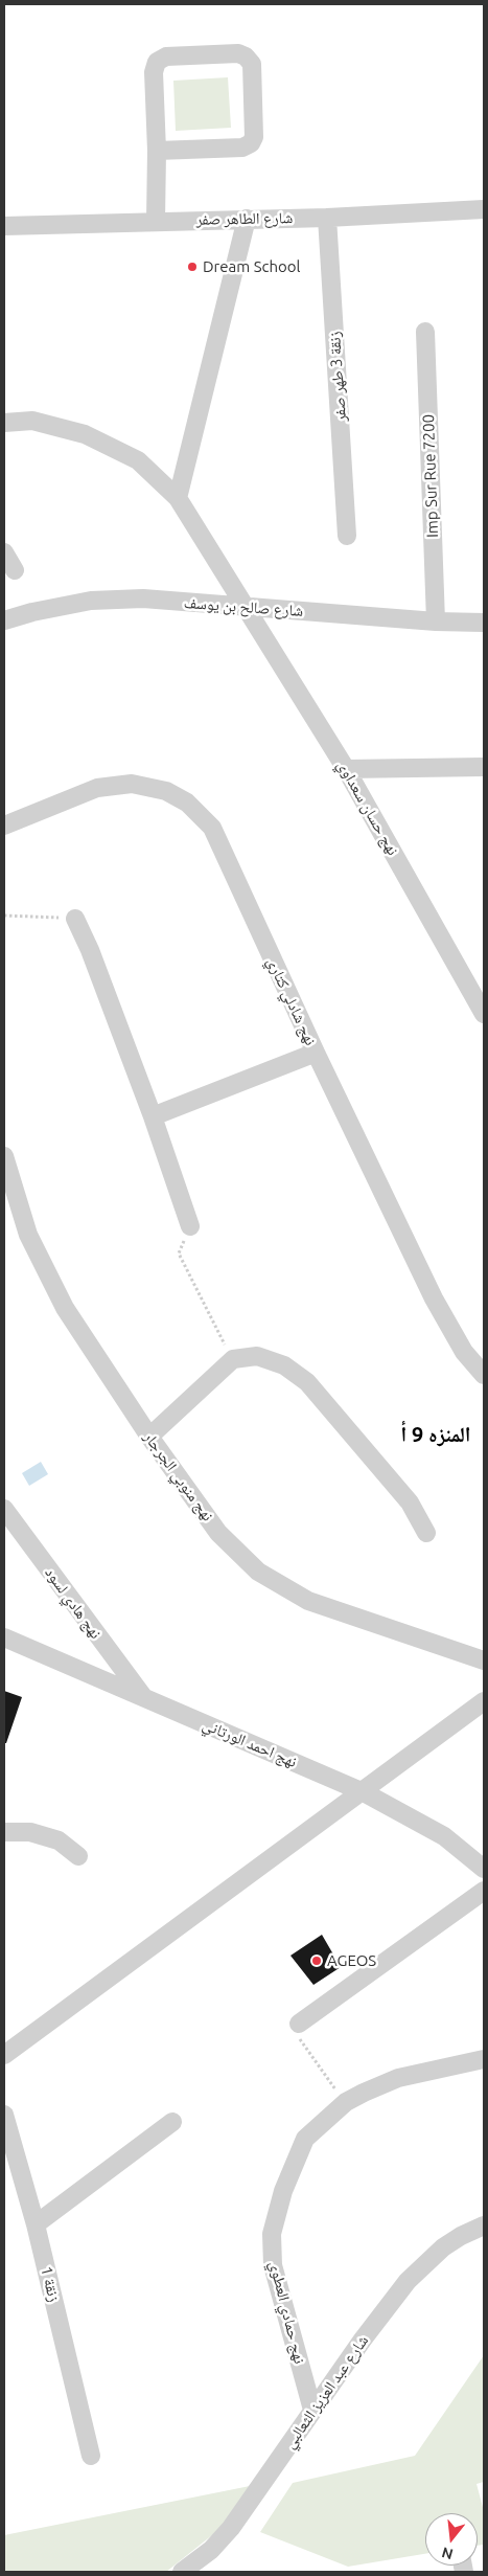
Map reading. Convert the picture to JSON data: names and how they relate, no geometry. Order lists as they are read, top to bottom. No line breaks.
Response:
{"streets":{"street":["شارع الطاهر صفر","زنقة 3 طهر صفر","Imp Sur Rue 7200","شارع صالح بن يوسف","نهج حسان سعداوي","نهج شادلي كتاري","نهج منوبي الجرجار","نهج هادي لسود","نهج احمد الورتاني","زنقة 1","نهج حمادي العطوي","شارع عبد العزيز الثعالبي"]},"crossings":[["شارع الطاهر صفر","زنقة 3 طهر صفر"],["Imp Sur Rue 7200","شارع صالح بن يوسف"],["شارع صالح بن يوسف","نهج حسان سعداوي"],["نهج هادي لسود","نهج احمد الورتاني"],["نهج حمادي العطوي","شارع عبد العزيز الثعالبي"]],"districts":["المنزه 9 أ"],"places":["Dream School","AGEOS"],"north":"bottom"}
